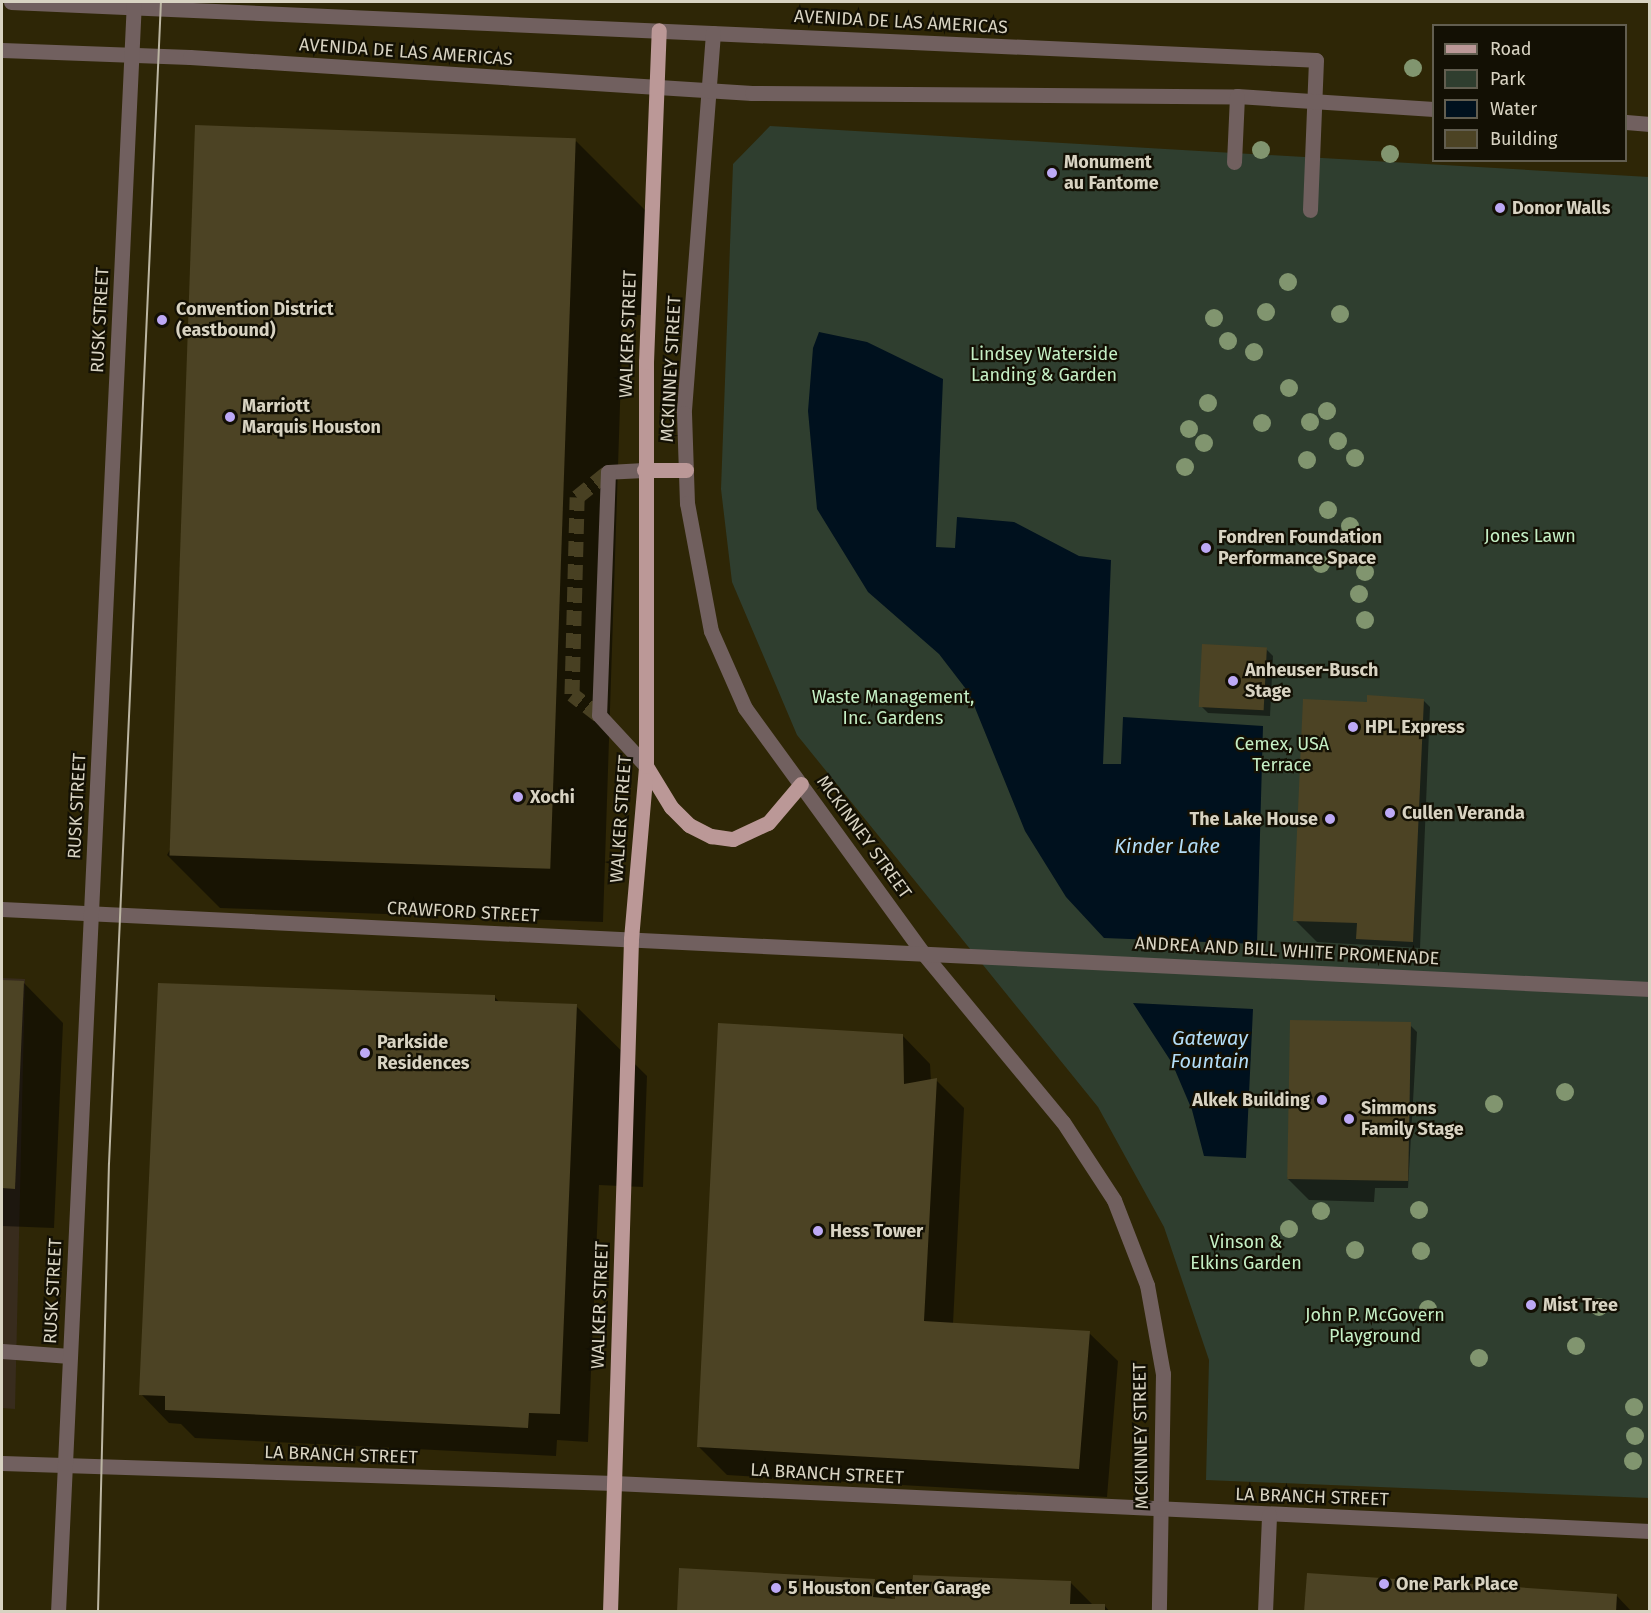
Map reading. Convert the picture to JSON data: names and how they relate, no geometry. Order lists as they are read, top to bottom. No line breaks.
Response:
{"streets":{"main road":["WALKER STREET"],"street":["AVENIDA DE LAS AMERICAS","RUSK STREET","MCKINNEY STREET","CRAWFORD STREET","ANDREA AND BILL WHITE PROMENADE","LA BRANCH STREET"]},"crossings":[["AVENIDA DE LAS AMERICAS","RUSK STREET"],["AVENIDA DE LAS AMERICAS","WALKER STREET"],["AVENIDA DE LAS AMERICAS","MCKINNEY STREET"],["RUSK STREET","CRAWFORD STREET"],["RUSK STREET","LA BRANCH STREET"],["WALKER STREET","CRAWFORD STREET"],["WALKER STREET","LA BRANCH STREET"],["MCKINNEY STREET","CRAWFORD STREET"],["MCKINNEY STREET","ANDREA AND BILL WHITE PROMENADE"],["MCKINNEY STREET","LA BRANCH STREET"],["CRAWFORD STREET","ANDREA AND BILL WHITE PROMENADE"]],"water":["Kinder Lake","Gateway Fountain"],"parks":["Lindsey Waterside Landing & Garden","Jones Lawn","Waste Management, Inc. Gardens","Cemex, USA Terrace","Vinson & Elkins Garden","John P. McGovern Playground"],"places":["Monument au Fantome","Donor Walls","Convention District (eastbound)","Marriott Marquis Houston","Fondren Foundation Performance Space","Anheuser-Busch Stage","HPL Express","Xochi","Cullen Veranda","The Lake House","Parkside Residences","Alkek Building","Simmons Family Stage","Hess Tower","Mist Tree","One Park Place","5 Houston Center Garage"],"legend":["Road","Park","Water","Building"]}
